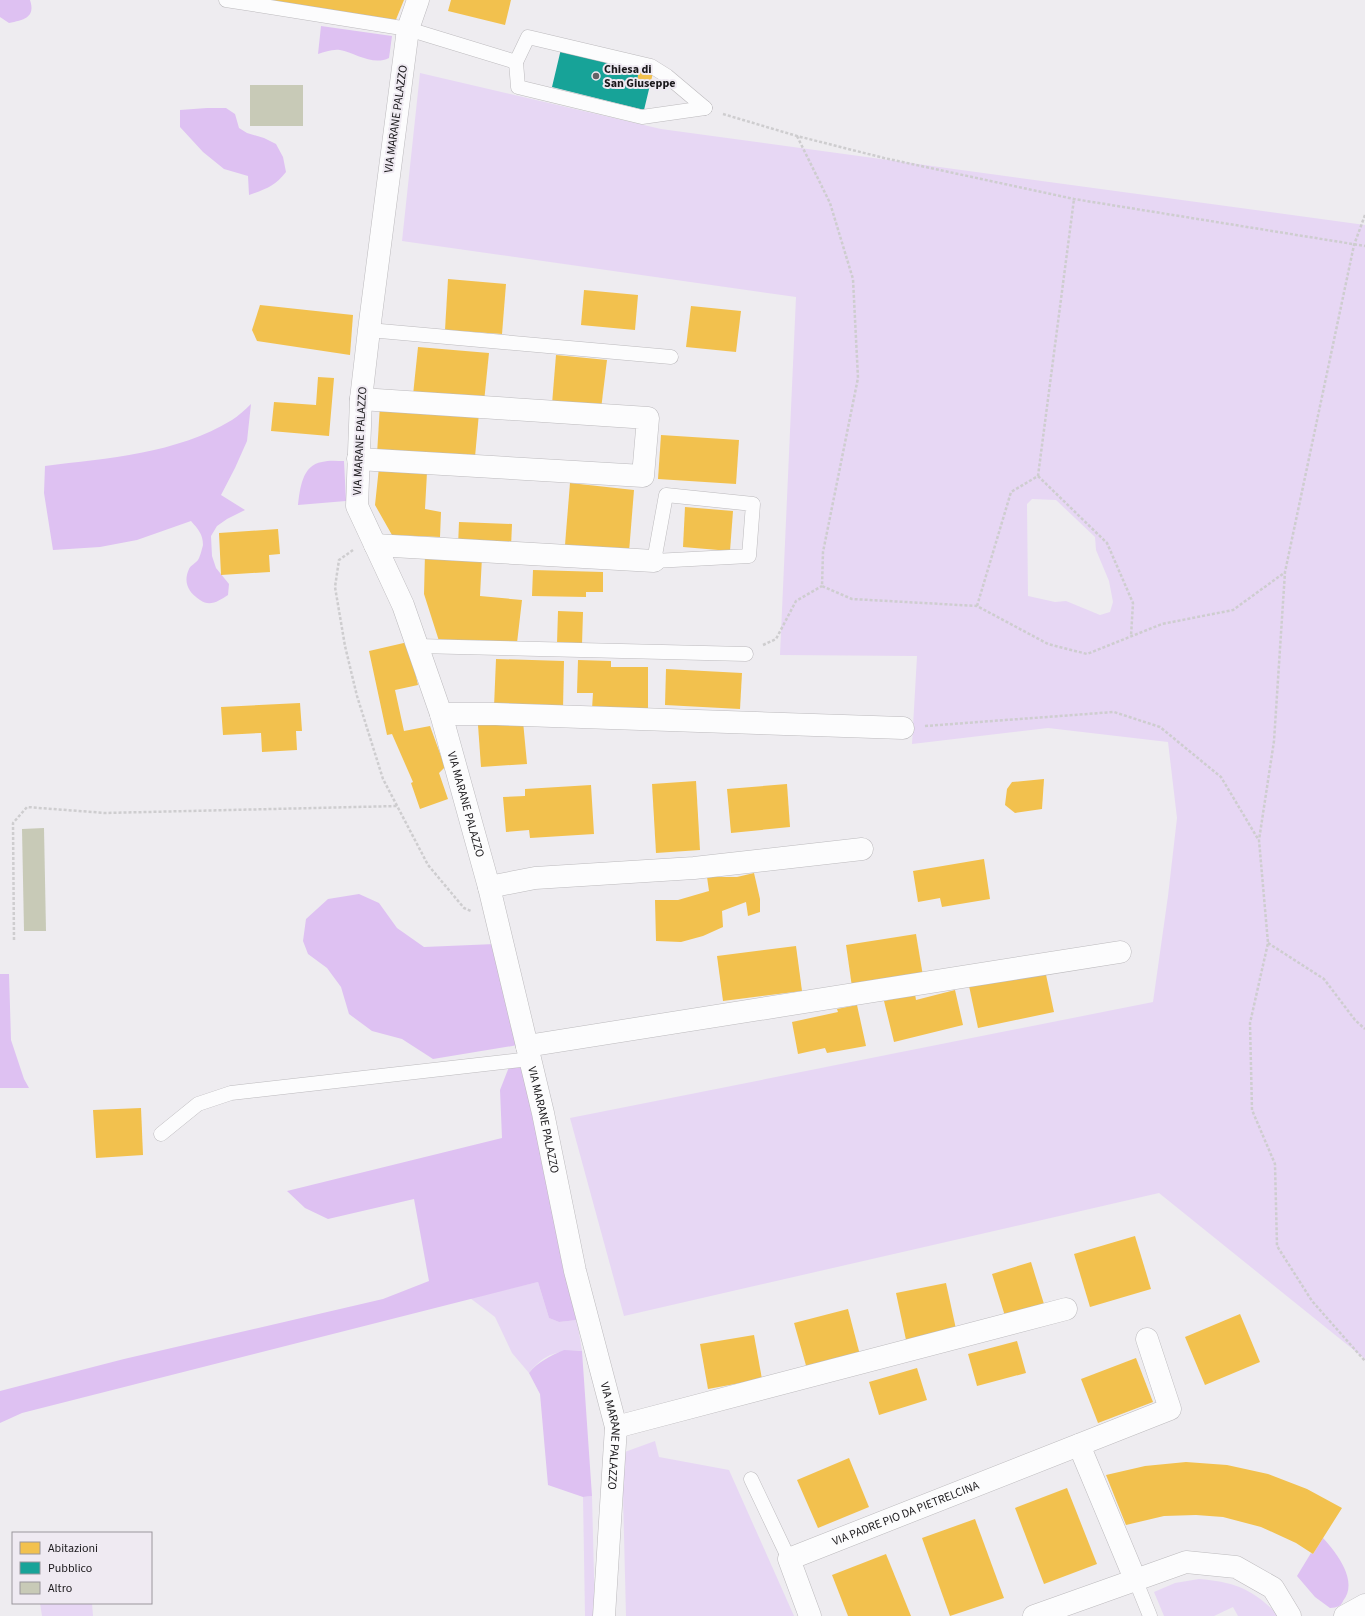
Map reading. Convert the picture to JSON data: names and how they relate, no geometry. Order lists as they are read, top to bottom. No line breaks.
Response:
{"streets":{"street":["VIA MARANE PALAZZO","VIA PADRE PIO DA PIETRELCINA"]},"places":["Chiesa di San Giuseppe"],"legend":["Abitazioni","Pubblico","Altro"]}
